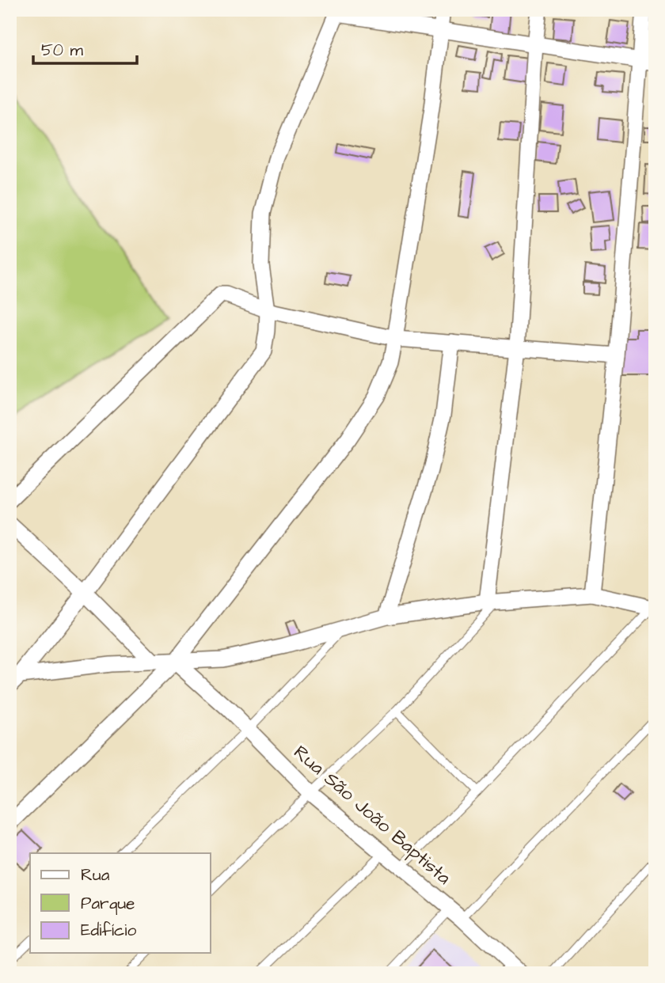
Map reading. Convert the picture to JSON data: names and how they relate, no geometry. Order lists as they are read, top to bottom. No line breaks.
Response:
{"streets":{"street":["Rua São João Baptista"]},"legend":["Rua","Parque","Edifício"],"scale_bar":"50 m"}
